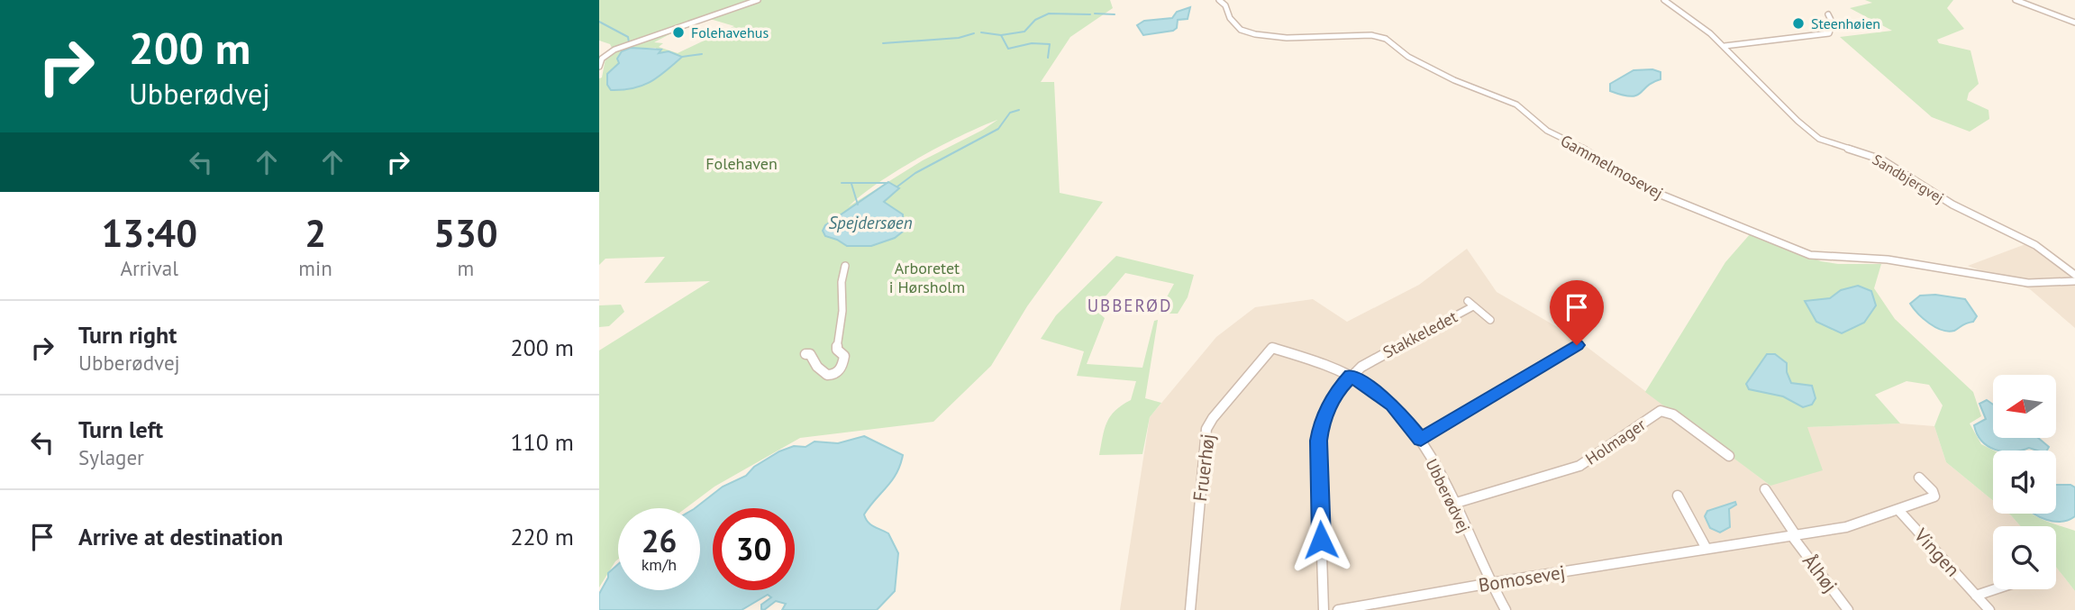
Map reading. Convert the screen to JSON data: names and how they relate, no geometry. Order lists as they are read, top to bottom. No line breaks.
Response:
{"streets":{"street":["Gammelmosevej","Sandbjergvej","Stakkeledet","Holmager","Fruerhøj","Ubberødvej","Vingen","Ålhøj","Bomosevej"]},"crossings":[["Stakkeledet","Ubberødvej"],["Holmager","Ubberødvej"],["Fruerhøj","Ubberødvej"],["Ubberødvej","Bomosevej"],["Vingen","Bomosevej"],["Ålhøj","Bomosevej"]],"districts":["UBBERØD"],"water":["Spejdersøen"],"parks":["Folehaven","Arboretet i Hørsholm"],"places":["Steenhøien","Folehavehus"],"north":"left","page":{"turn":["200 m","Ubberødvej"],"eta":["13:40","Arrival","2","min","530","m"],"list":[{"name":"Turn right","note":"Ubberødvej","value":"200 m"},{"name":"Turn left","note":"Sylager","value":"110 m"},{"name":"Arrive at destination","value":"220 m"}],"speed":"26 km/h","limit":"30"}}
